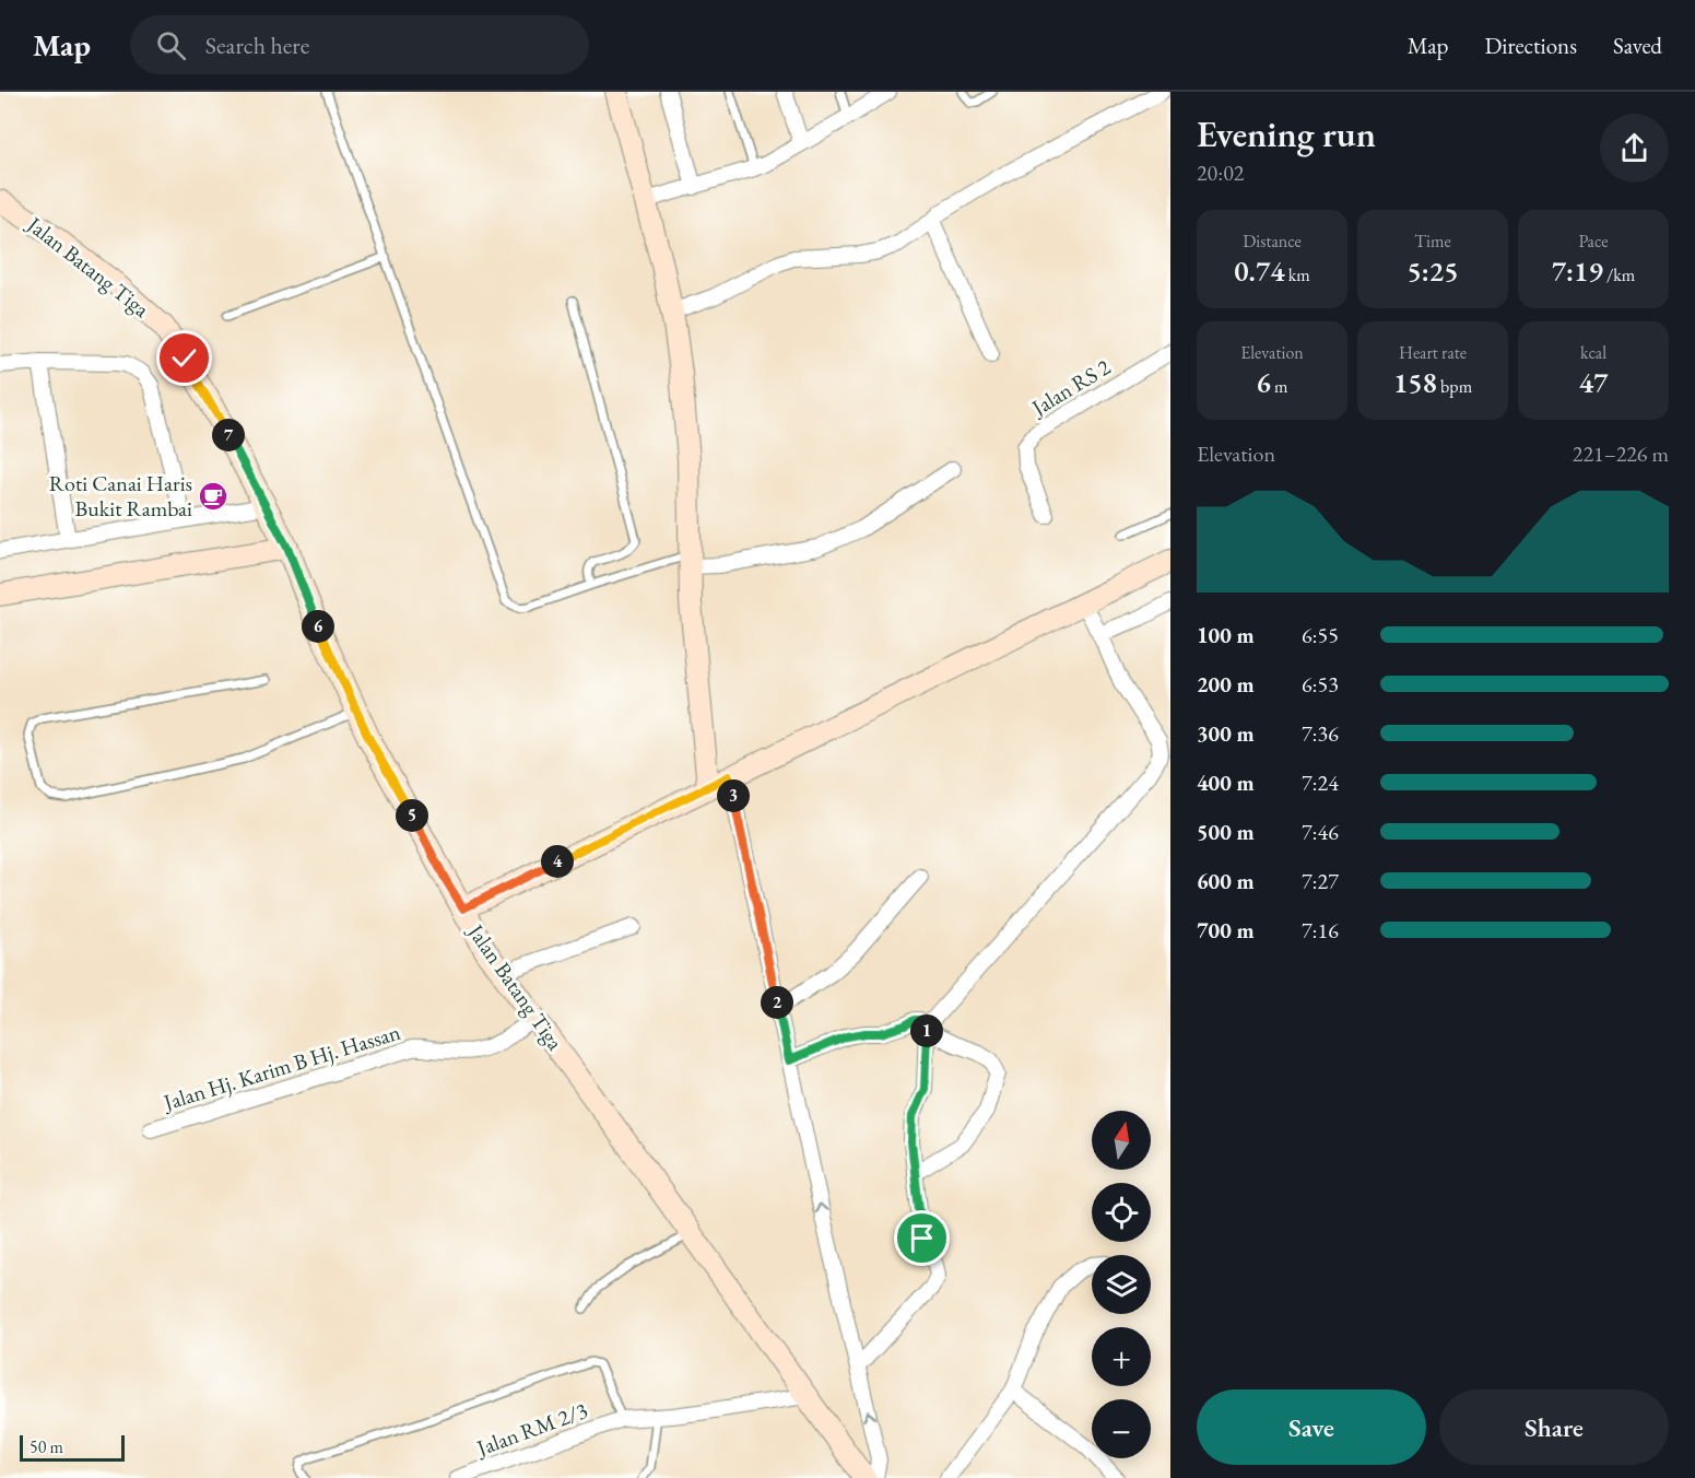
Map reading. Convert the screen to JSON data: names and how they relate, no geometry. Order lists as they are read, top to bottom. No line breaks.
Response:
{"streets":{"street":["Jalan Batang Tiga","Jalan RS 2","Jalan Hj. Karim B Hj. Hassan","Jalan RM 2/3"]},"crossings":[["Jalan Batang Tiga","Jalan Hj. Karim B Hj. Hassan"],["Jalan Batang Tiga","Jalan RM 2/3"]],"places":{"cafe":["Roti Canai Haris Bukit Rambai"]},"scale_bar":"50 m","north":"top","page":{"header":"Map","search":"Search here","nav":["Map","Directions","Saved"],"heading":["Evening run","20:02"],"stats":[["Distance","0.74 km"],["Time","5:25"],["Pace","7:19 /km"],["Elevation","6 m"],["Heart rate","158 bpm"],["kcal","47"]],"pins":["7","6","3","5","4","2","1"],"chart":["Elevation","221–226 m"],"list":[{"name":"100 m","note":"6:55"},{"name":"200 m","note":"6:53"},{"name":"300 m","note":"7:36"},{"name":"400 m","note":"7:24"},{"name":"500 m","note":"7:46"},{"name":"600 m","note":"7:27"},{"name":"700 m","note":"7:16"}],"map_buttons":["+","−"],"buttons":["Save","Share"],"scale":"50 m"}}
